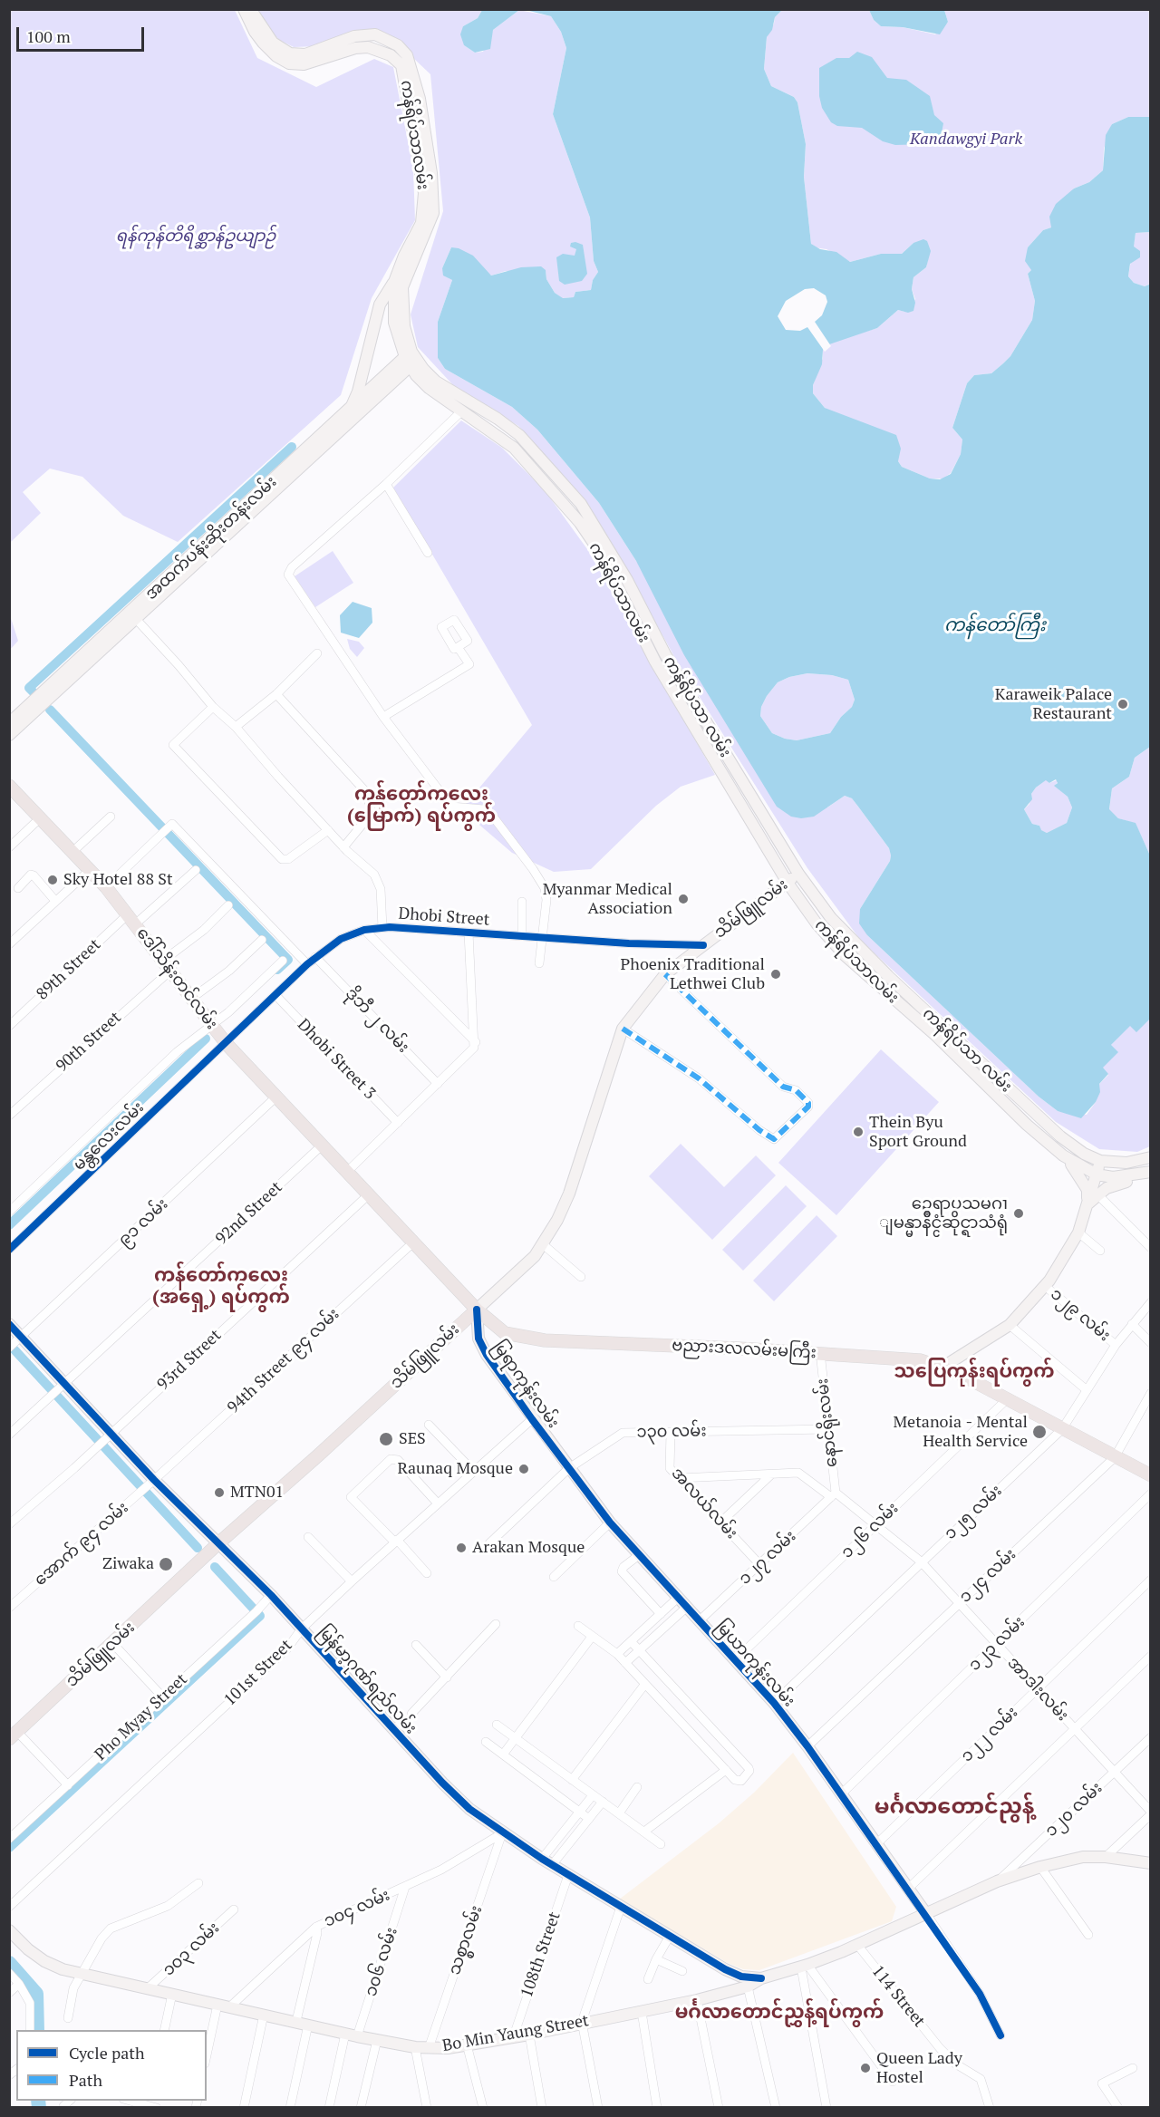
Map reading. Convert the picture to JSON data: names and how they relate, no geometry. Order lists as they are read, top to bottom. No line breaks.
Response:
{"streets":{"main road":["ကန်ရိပ်သာလမ်း","အထက်ပန်းဆိုးတန်းလမ်း","ကန်ရိပ်သာ လမ်း","သိမ်ဖြူလမ်း","ဒေါ်သိန်းတင်လမ်း","ဗညားဒလလမ်းမကြီး","မြရာကုန်းလမ်း","မြယာကုန်းလမ်း","မြန်မာ့ဂုဏ်ရည်လမ်း","Bo Min Yaung Street"],"street":["Dhobi Street","89th Street","ဒိုဘီ ၂ လမ်း","90th Street","Dhobi Street 3","မန္တလေးလမ်း","92nd Street","၉၁ လမ်း","၁၂၉ လမ်း","93rd Street","94th Street ၉၄ လမ်း","နောင်ရိုးလမ်း","၁၃၀ လမ်း","အလယ်လမ်း","၁၂၅ လမ်း","၁၂၆ လမ်း","အောက် ၉၄ လမ်း","၁၂၇ လမ်း","၁၂၄ လမ်း","၁၂၃ လမ်း","101st Street","အာဒါးလမ်း","Pho Myay Street","၁၂၂ လမ်း","၁၂၀ လမ်း","၁၀၄ လမ်း","သစ္စာလမ်း","၁၀၃ လမ်း","108th Street","၁၀၆ လမ်း","114 Street"]},"crossings":[["ကန်ရိပ်သာလမ်း","အထက်ပန်းဆိုးတန်းလမ်း"],["ကန်ရိပ်သာလမ်း","ကန်ရိပ်သာ လမ်း"],["ကန်ရိပ်သာလမ်း","သိမ်ဖြူလမ်း"],["အထက်ပန်းဆိုးတန်းလမ်း","ကန်ရိပ်သာ လမ်း"],["ကန်ရိပ်သာ လမ်း","သိမ်ဖြူလမ်း"],["သိမ်ဖြူလမ်း","Dhobi Street"],["သိမ်ဖြူလမ်း","ဒေါ်သိန်းတင်လမ်း"],["သိမ်ဖြူလမ်း","ဗညားဒလလမ်းမကြီး"],["သိမ်ဖြူလမ်း","မြရာကုန်းလမ်း"],["သိမ်ဖြူလမ်း","မြန်မာ့ဂုဏ်ရည်လမ်း"],["Dhobi Street","ဒေါ်သိန်းတင်လမ်း"],["Dhobi Street","ဒိုဘီ ၂ လမ်း"],["Dhobi Street","Dhobi Street 3"],["Dhobi Street","မန္တလေးလမ်း"],["89th Street","ဒေါ်သိန်းတင်လမ်း"],["ဒေါ်သိန်းတင်လမ်း","90th Street"],["ဒေါ်သိန်းတင်လမ်း","မန္တလေးလမ်း"],["ဒေါ်သိန်းတင်လမ်း","92nd Street"],["ဒေါ်သိန်းတင်လမ်း","၉၁ လမ်း"],["ဒေါ်သိန်းတင်လမ်း","ဗညားဒလလမ်းမကြီး"],["ဒေါ်သိန်းတင်လမ်း","93rd Street"],["ဒေါ်သိန်းတင်လမ်း","94th Street ၉၄ လမ်း"],["ဒေါ်သိန်းတင်လမ်း","မြရာကုန်းလမ်း"],["92nd Street","မြန်မာ့ဂုဏ်ရည်လမ်း"],["၉၁ လမ်း","မြန်မာ့ဂုဏ်ရည်လမ်း"],["၁၂၉ လမ်း","၁၂၅ လမ်း"],["ဗညားဒလလမ်းမကြီး","မြရာကုန်းလမ်း"],["ဗညားဒလလမ်းမကြီး","နောင်ရိုးလမ်း"],["ဗညားဒလလမ်းမကြီး","၁၂၆ လမ်း"],["93rd Street","မြန်မာ့ဂုဏ်ရည်လမ်း"],["94th Street ၉၄ လမ်း","အောက် ၉၄ လမ်း"],["94th Street ၉၄ လမ်း","မြန်မာ့ဂုဏ်ရည်လမ်း"],["မြရာကုန်းလမ်း","၁၃၀ လမ်း"],["မြရာကုန်းလမ်း","မြယာကုန်းလမ်း"],["မြရာကုန်းလမ်း","101st Street"],["နောင်ရိုးလမ်း","၁၃၀ လမ်း"],["နောင်ရိုးလမ်း","၁၂၇ လမ်း"],["နောင်ရိုးလမ်း","အာဒါးလမ်း"],["၁၃၀ လမ်း","အလယ်လမ်း"],["၁၃၀ လမ်း","မြယာကုန်းလမ်း"],["အလယ်လမ်း","၁၂၇ လမ်း"],["အလယ်လမ်း","အာဒါးလမ်း"],["၁၂၅ လမ်း","မြယာကုန်းလမ်း"],["၁၂၅ လမ်း","အာဒါးလမ်း"],["၁၂၆ လမ်း","မြယာကုန်းလမ်း"],["၁၂၆ လမ်း","အာဒါးလမ်း"],["အောက် ၉၄ လမ်း","မြန်မာ့ဂုဏ်ရည်လမ်း"],["၁၂၇ လမ်း","မြယာကုန်းလမ်း"],["၁၂၇ လမ်း","အာဒါးလမ်း"],["၁၂၄ လမ်း","မြယာကုန်းလမ်း"],["၁၂၄ လမ်း","အာဒါးလမ်း"],["၁၂၃ လမ်း","မြယာကုန်းလမ်း"],["၁၂၃ လမ်း","အာဒါးလမ်း"],["မြယာကုန်းလမ်း","၁၂၂ လမ်း"],["မြယာကုန်းလမ်း","Bo Min Yaung Street"],["101st Street","မြန်မာ့ဂုဏ်ရည်လမ်း"],["မြန်မာ့ဂုဏ်ရည်လမ်း","Pho Myay Street"],["မြန်မာ့ဂုဏ်ရည်လမ်း","၁၀၄ လမ်း"],["မြန်မာ့ဂုဏ်ရည်လမ်း","သစ္စာလမ်း"],["မြန်မာ့ဂုဏ်ရည်လမ်း","108th Street"],["မြန်မာ့ဂုဏ်ရည်လမ်း","Bo Min Yaung Street"],["အာဒါးလမ်း","၁၂၂ လမ်း"],["အာဒါးလမ်း","၁၂၀ လမ်း"],["၁၂၀ လမ်း","Bo Min Yaung Street"],["၁၀၄ လမ်း","သစ္စာလမ်း"],["၁၀၄ လမ်း","၁၀၆ လမ်း"],["၁၀၄ လမ်း","Bo Min Yaung Street"],["သစ္စာလမ်း","Bo Min Yaung Street"],["၁၀၃ လမ်း","Bo Min Yaung Street"],["108th Street","Bo Min Yaung Street"],["၁၀၆ လမ်း","Bo Min Yaung Street"],["114 Street","Bo Min Yaung Street"]],"districts":["ကန်တော်ကလေး (မြောက်) ရပ်ကွက်","ကန်တော်ကလေး (အရှေ့) ရပ်ကွက်","သပြေကုန်းရပ်ကွက်","မင်္ဂလာ‌တောင်ညွန့်","မင်္ဂလာတောင်ညွှန့်ရပ်ကွက်"],"water":["ကန်တော်ကြီး"],"parks":["Kandawgyi Park","ရန်ကုန်တိရိစ္ဆာန်ဥယျာဉ်"],"places":["Karaweik Palace Restaurant","Sky Hotel 88 St","Myanmar Medical Association","Phoenix Traditional Lethwei Club","Thein Byu Sport Ground","ဥေရာပသမဂၢ ျမန္မာနိဳင္ငံဆိုင္ရာသံရုံ","Metanoia - Mental Health Service","SES","Raunaq Mosque","MTN01","Arakan Mosque","Ziwaka","Queen Lady Hostel"],"legend":["Cycle path","Path"],"scale_bar":"100 m"}
